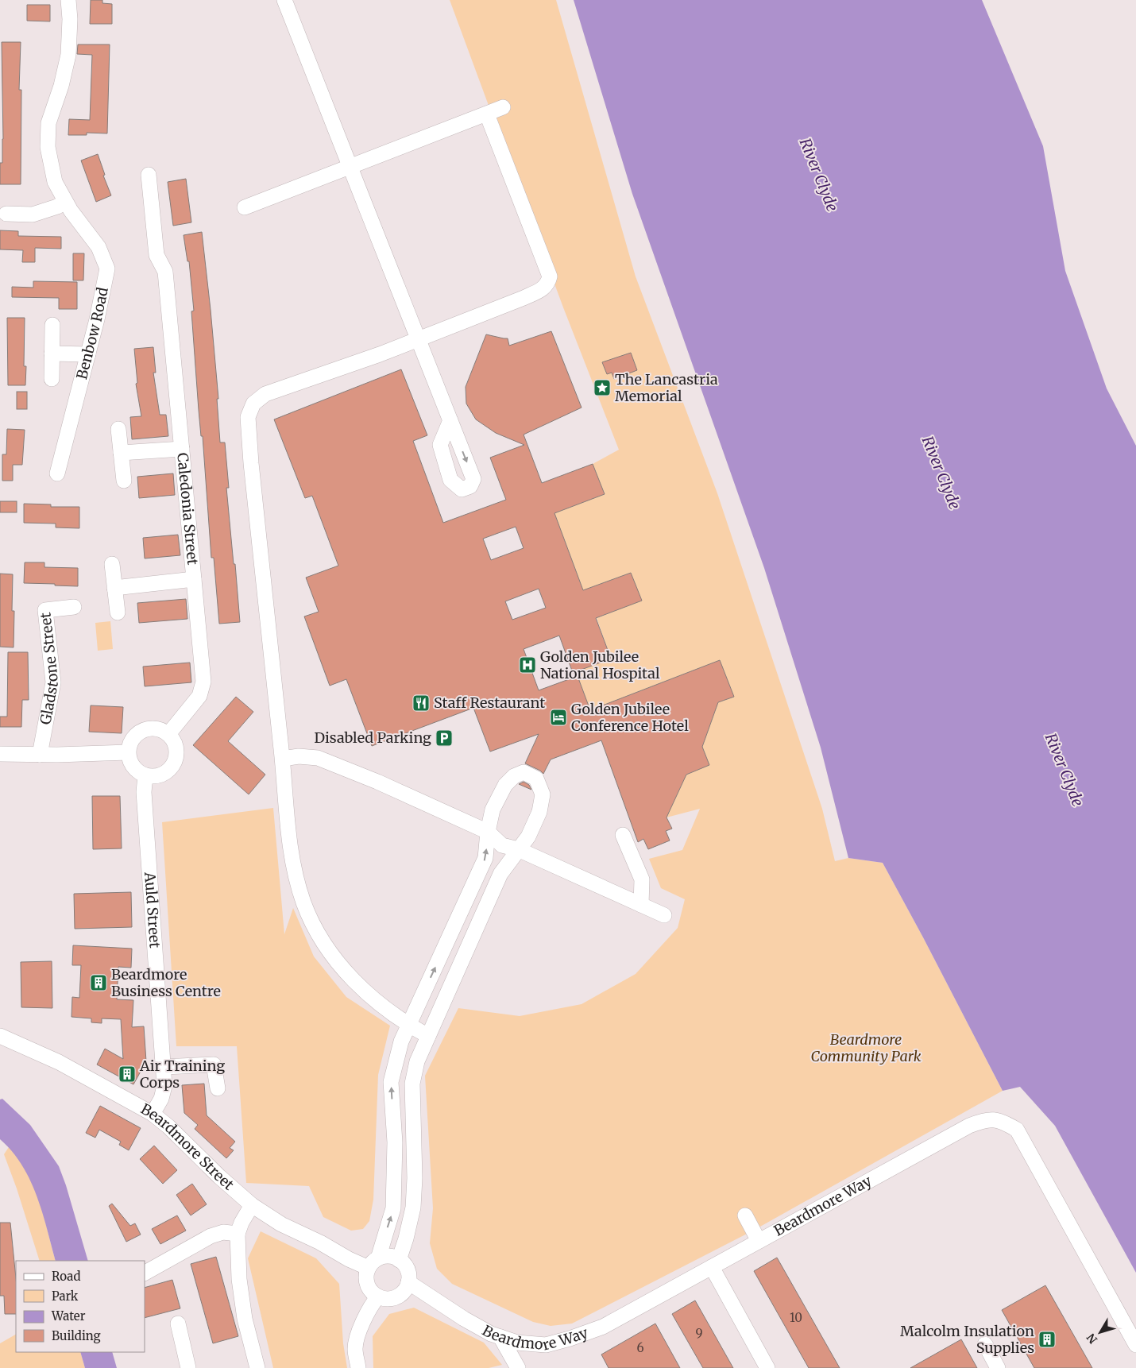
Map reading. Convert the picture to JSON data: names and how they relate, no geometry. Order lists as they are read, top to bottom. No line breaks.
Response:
{"streets":{"street":["Benbow Road","Caledonia Street","Gladstone Street","Auld Street","Beardmore Street","Beardmore Way"]},"crossings":[["Caledonia Street","Auld Street"],["Auld Street","Beardmore Street"],["Beardmore Street","Beardmore Way"]],"water":["River Clyde"],"parks":["Beardmore Community Park"],"places":{"place":["The Lancastria Memorial"],"hospital":["Golden Jubilee National Hospital"],"restaurant":["Staff Restaurant"],"hotel":["Golden Jubilee Conference Hotel"],"parking":["Disabled Parking"],"building":["Beardmore Business Centre","Air Training Corps","Malcolm Insulation Supplies"]},"house_numbers":["10","9","6"],"legend":["Road","Park","Water","Building"],"north":"bottom left"}
